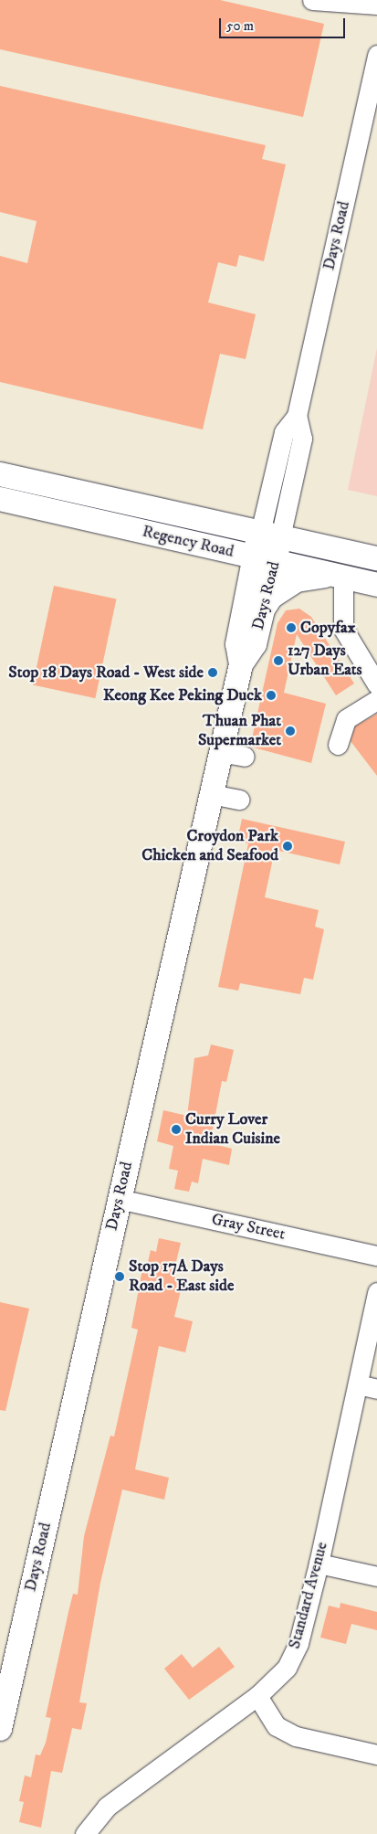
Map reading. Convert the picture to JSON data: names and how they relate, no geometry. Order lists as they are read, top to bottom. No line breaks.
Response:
{"streets":{"main road":["Days Road","Regency Road"],"street":["Gray Street","Standard Avenue"]},"crossings":[["Days Road","Regency Road"],["Days Road","Gray Street"]],"places":["Copyfax","127 Days Urban Eats","Stop 18 Days Road - West side","Keong Kee Peking Duck","Thuan Phat Supermarket","Croydon Park Chicken and Seafood","Curry Lover Indian Cuisine","Stop 17A Days Road - East side"],"scale_bar":"50 m"}
